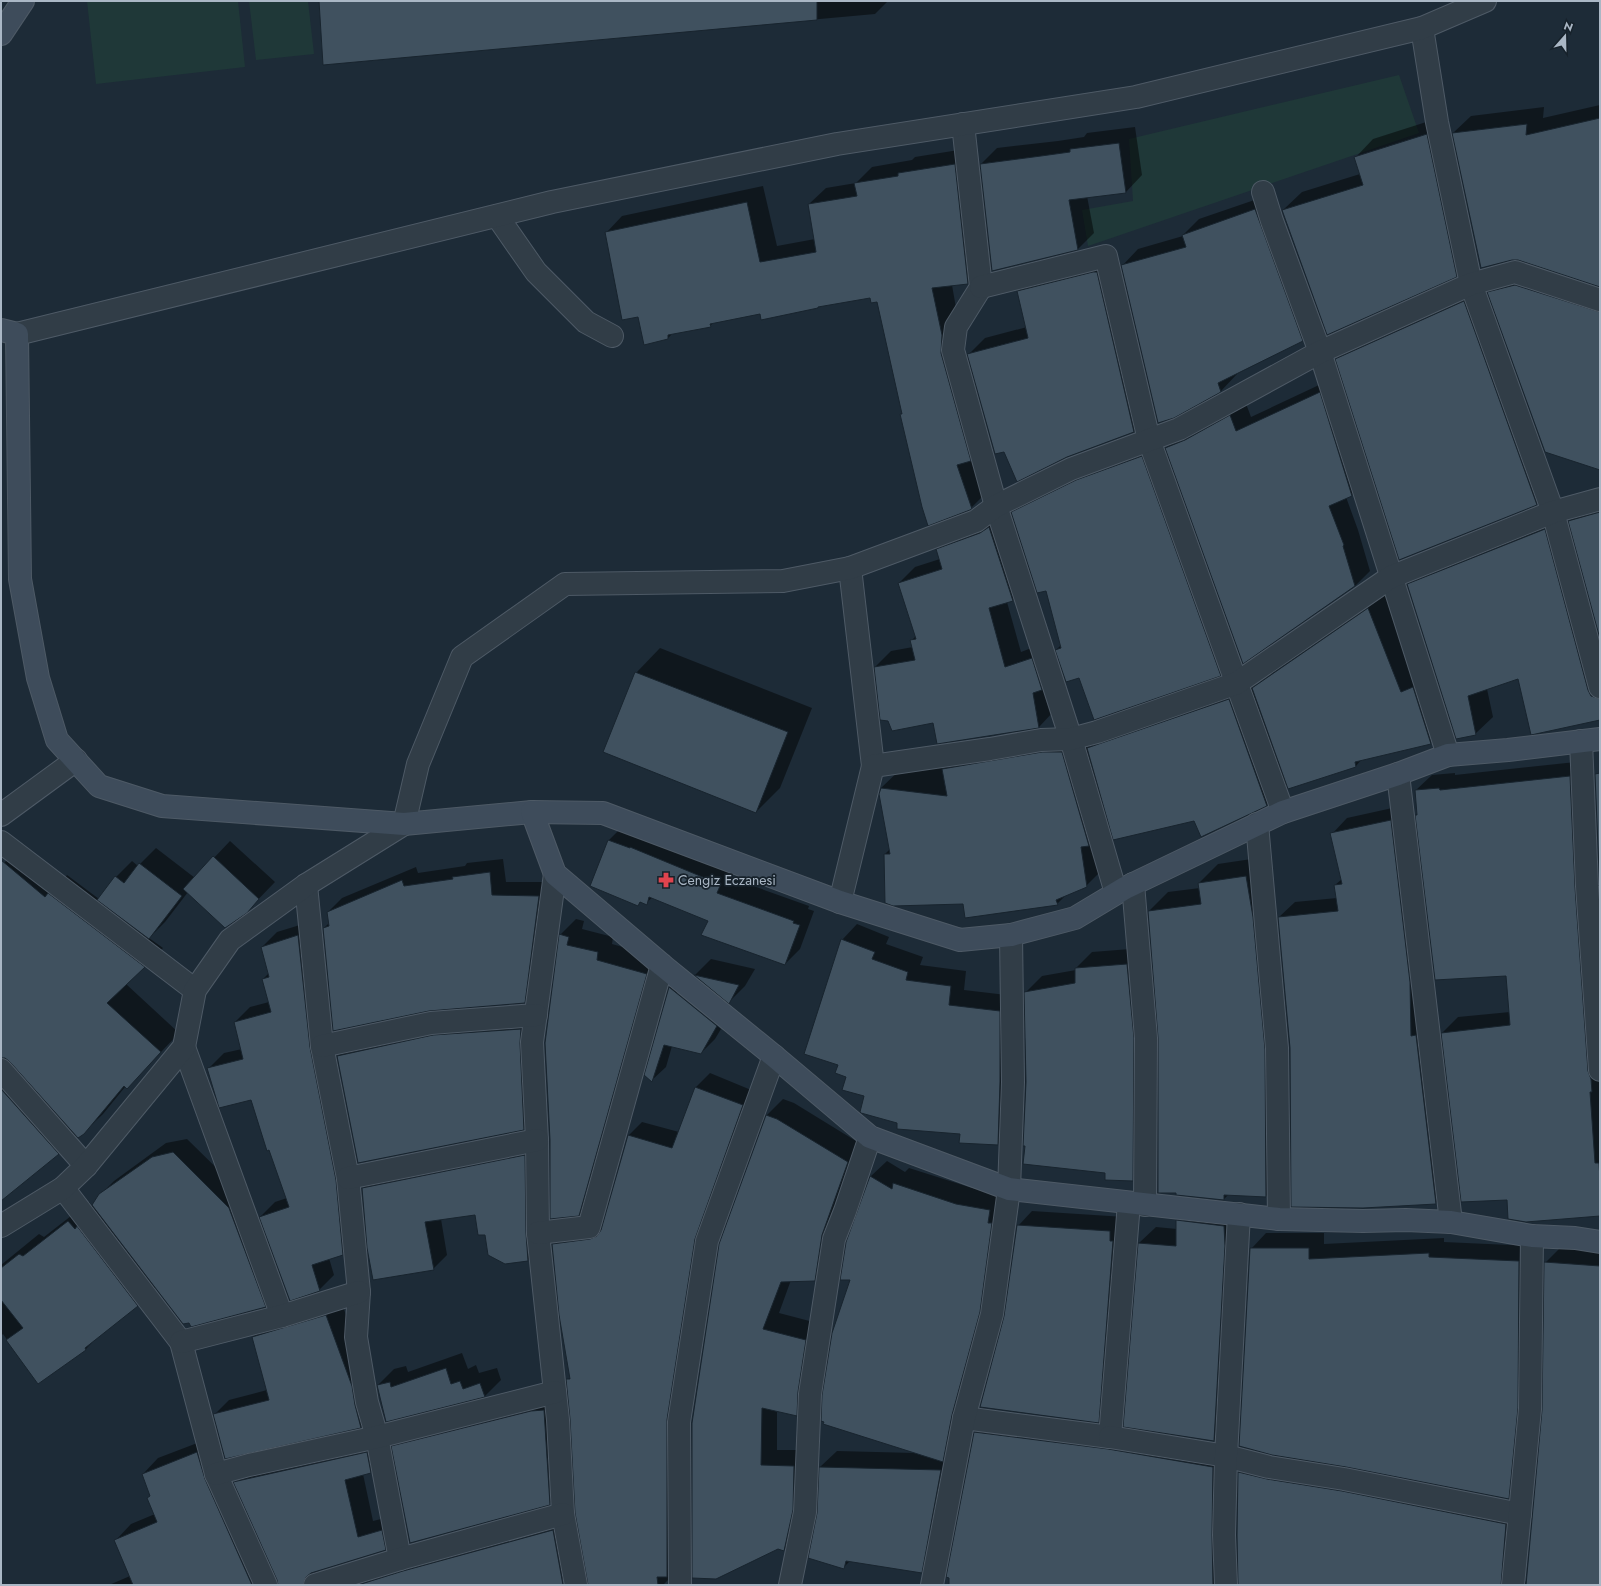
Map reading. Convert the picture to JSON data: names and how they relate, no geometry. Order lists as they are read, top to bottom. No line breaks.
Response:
{"places":{"pharmacy":["Cengiz Eczanesi"]},"north":"top"}
